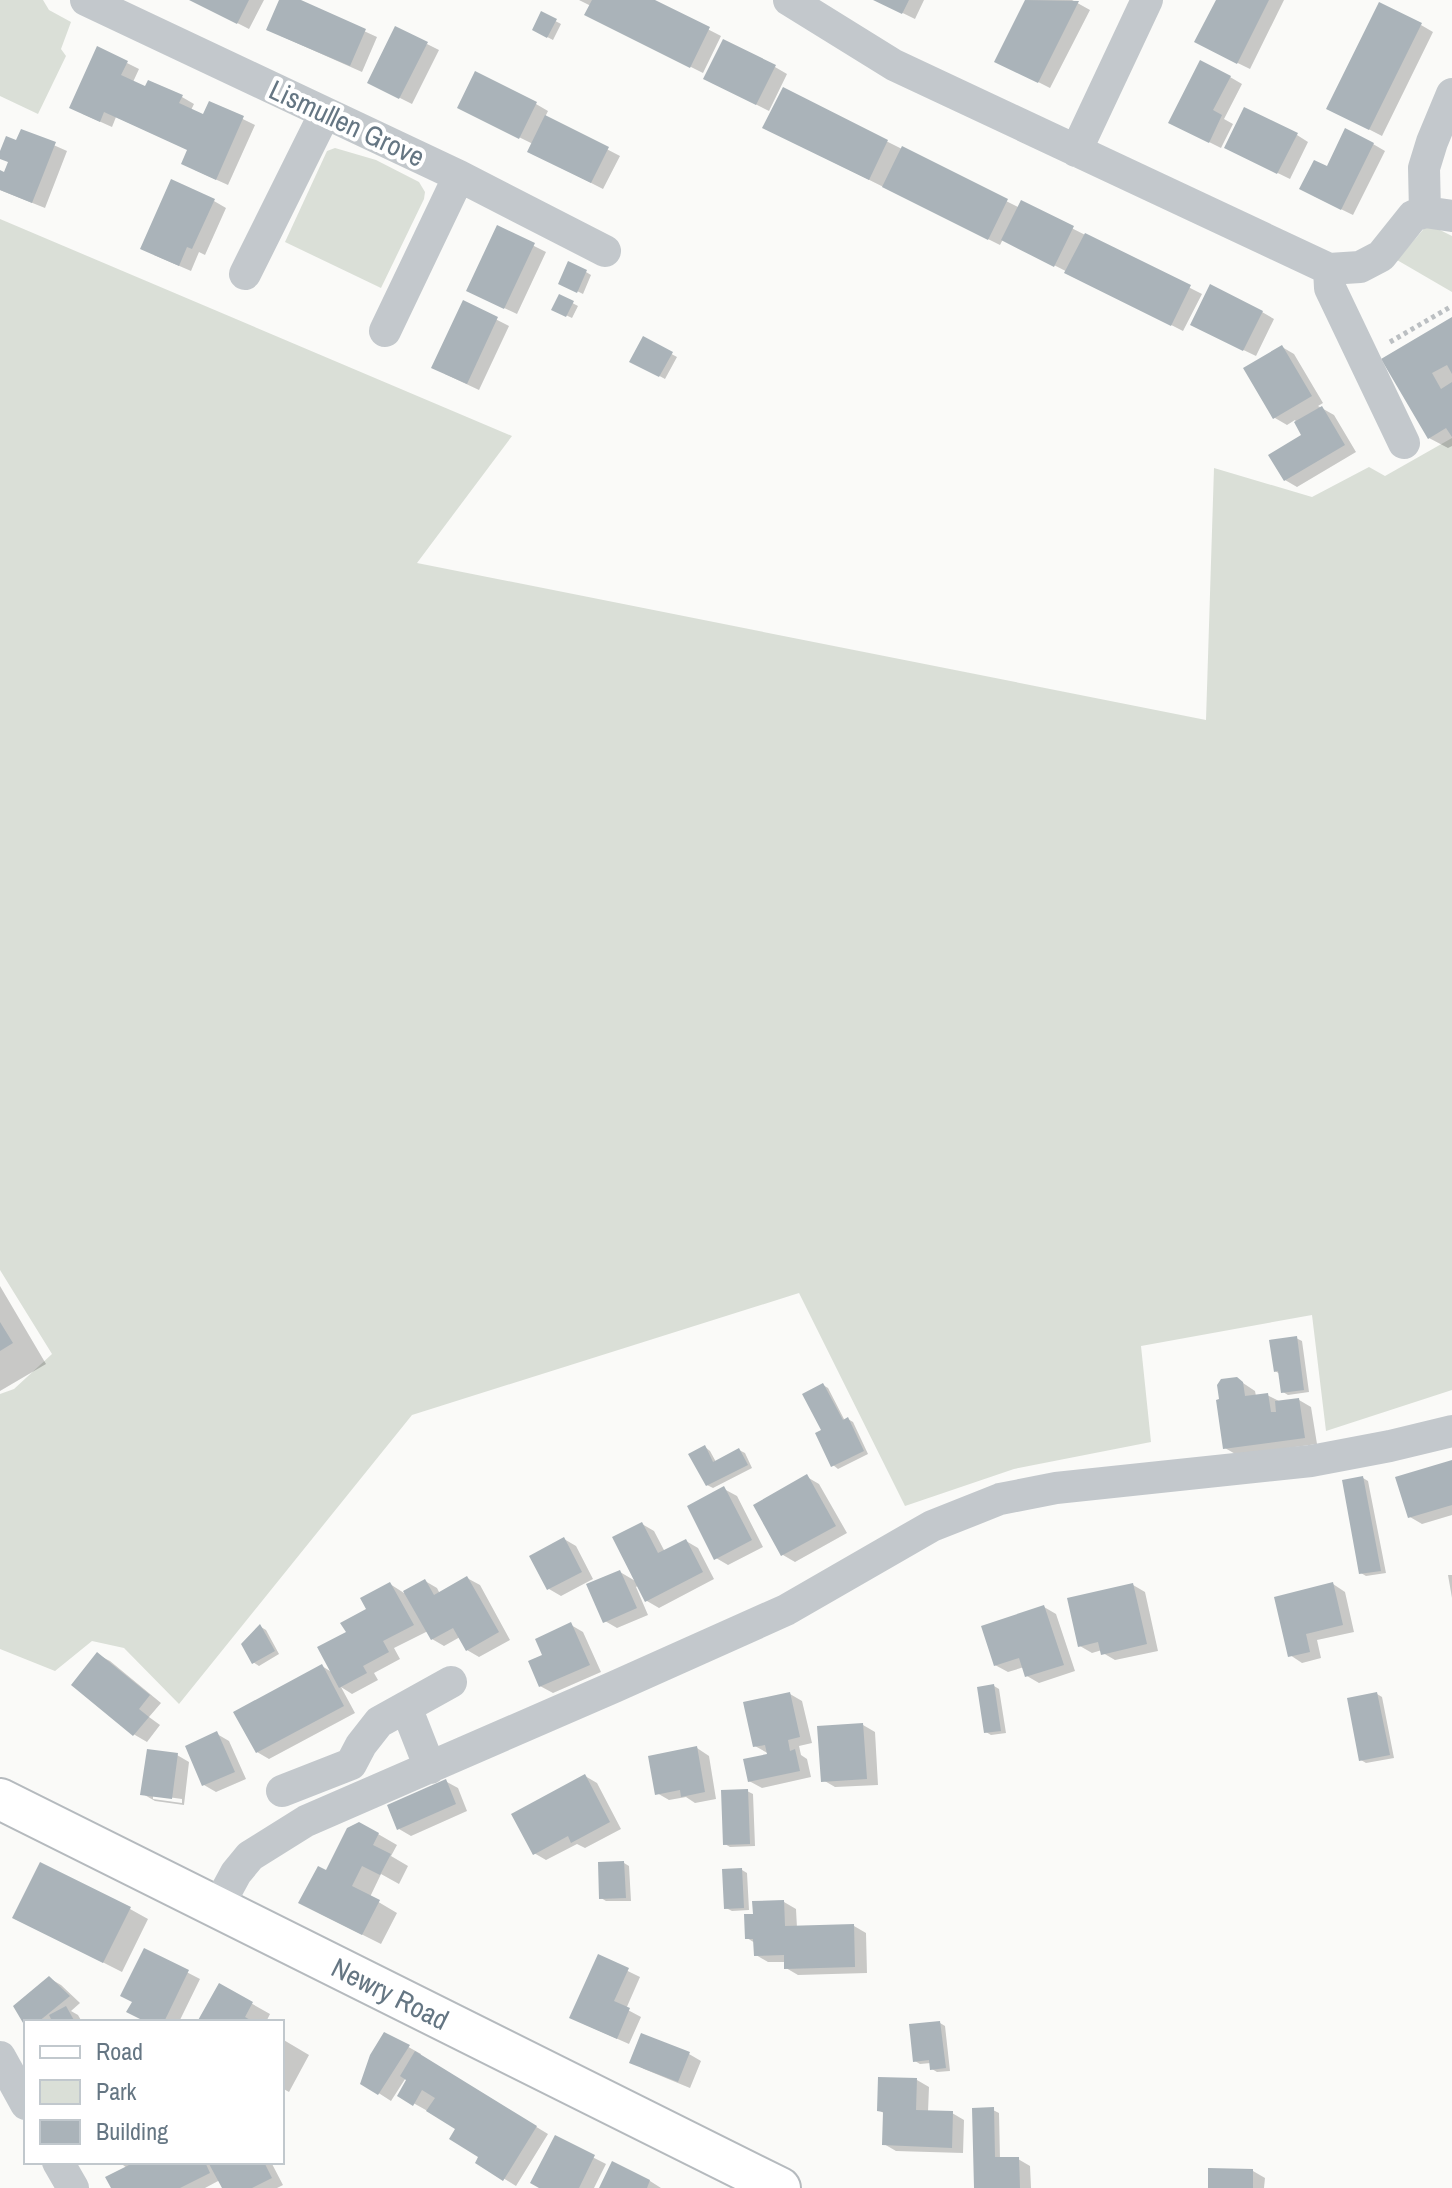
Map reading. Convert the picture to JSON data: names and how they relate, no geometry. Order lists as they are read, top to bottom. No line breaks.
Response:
{"streets":{"main road":["Newry Road"],"street":["Lismullen Grove"]},"legend":["Road","Park","Building"]}
